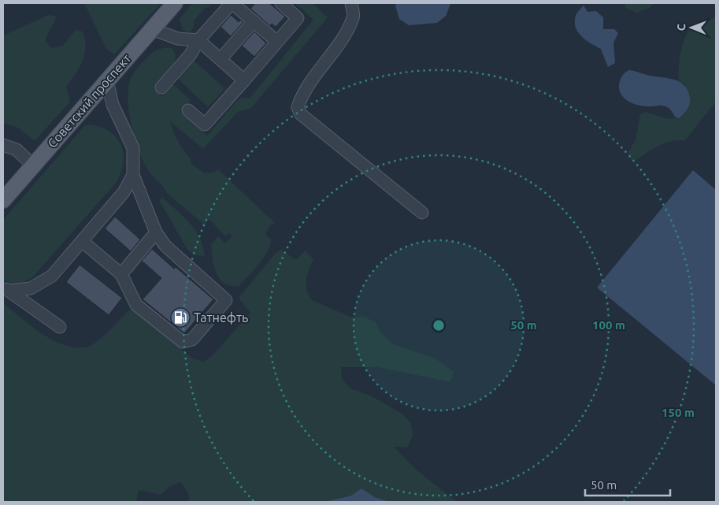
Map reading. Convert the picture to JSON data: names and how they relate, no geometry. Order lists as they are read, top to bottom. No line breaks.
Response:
{"streets":{"main road":["Советский проспект"]},"places":{"fuel station":["Татнефть"]},"scale_bar":"50 m","north":"left","rings":["50 m","100 m","150 m"]}
